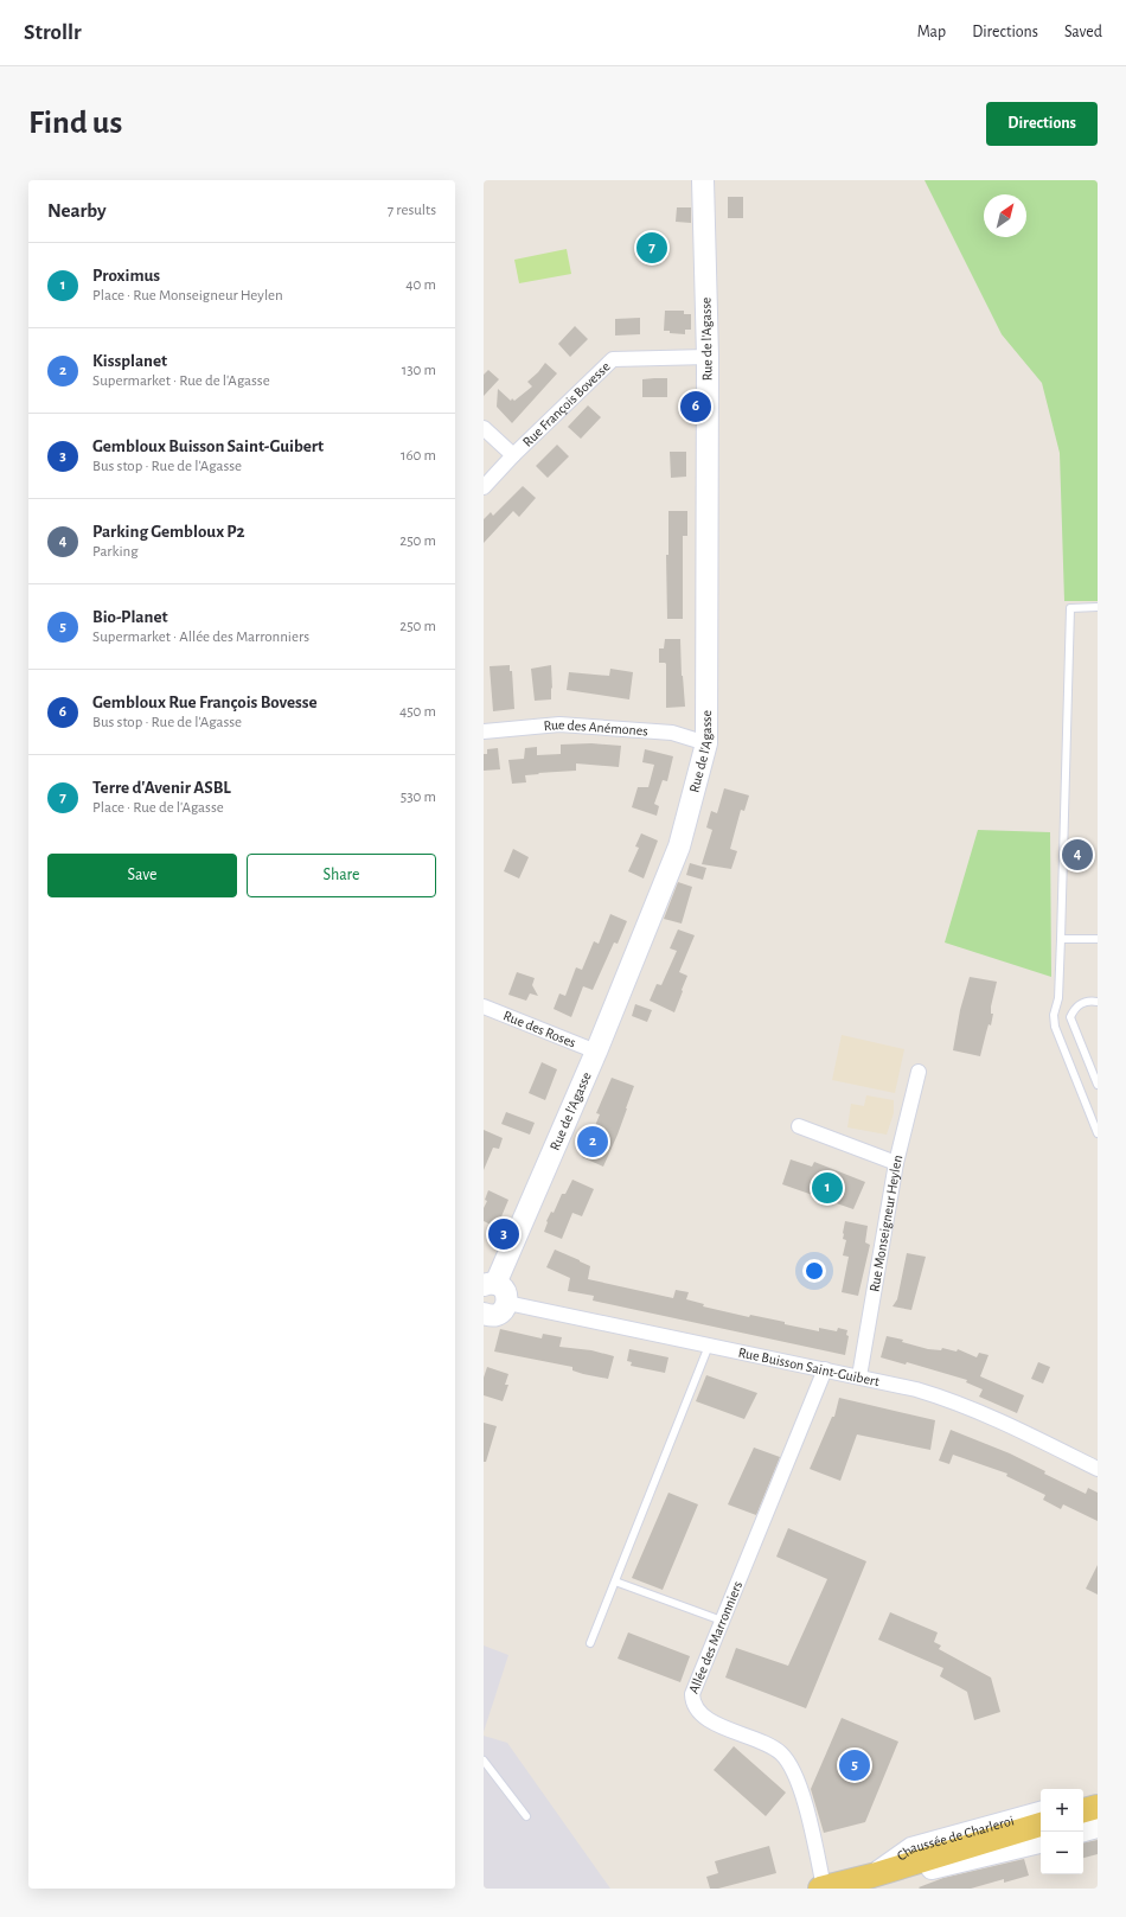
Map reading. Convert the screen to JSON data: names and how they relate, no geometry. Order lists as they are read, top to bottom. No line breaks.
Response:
{"streets":{"main road":["Chaussée de Charleroi"],"street":["Rue de l'Agasse","Rue François Bovesse","Rue des Anémones","Rue des Roses","Rue Monseigneur Heylen","Rue Buisson Saint-Guibert","Allée des Marronniers"]},"crossings":[["Rue de l'Agasse","Rue François Bovesse"],["Rue de l'Agasse","Rue des Anémones"],["Rue de l'Agasse","Rue des Roses"],["Rue Monseigneur Heylen","Rue Buisson Saint-Guibert"],["Rue Buisson Saint-Guibert","Allée des Marronniers"],["Allée des Marronniers","Chaussée de Charleroi"]],"north":"top right","page":{"header":"Strollr","nav":["Map","Directions","Saved"],"buttons":["Directions",["Save","Share"]],"title":"Find us","heading":["Nearby","7 results"],"pins":["7","6","4","2","1","3","5"],"list":[{"mark":"1","name":"Proximus","note":"Place · Rue Monseigneur Heylen","value":"40 m"},{"mark":"2","name":"Kissplanet","note":"Supermarket · Rue de l'Agasse","value":"130 m"},{"mark":"3","name":"Gembloux Buisson Saint-Guibert","note":"Bus stop · Rue de l'Agasse","value":"160 m"},{"mark":"4","name":"Parking Gembloux P2","note":"Parking","value":"250 m"},{"mark":"5","name":"Bio-Planet","note":"Supermarket · Allée des Marronniers","value":"250 m"},{"mark":"6","name":"Gembloux Rue François Bovesse","note":"Bus stop · Rue de l'Agasse","value":"450 m"},{"mark":"7","name":"Terre d'Avenir ASBL","note":"Place · Rue de l'Agasse","value":"530 m"}],"map_buttons":["+","−"]}}
